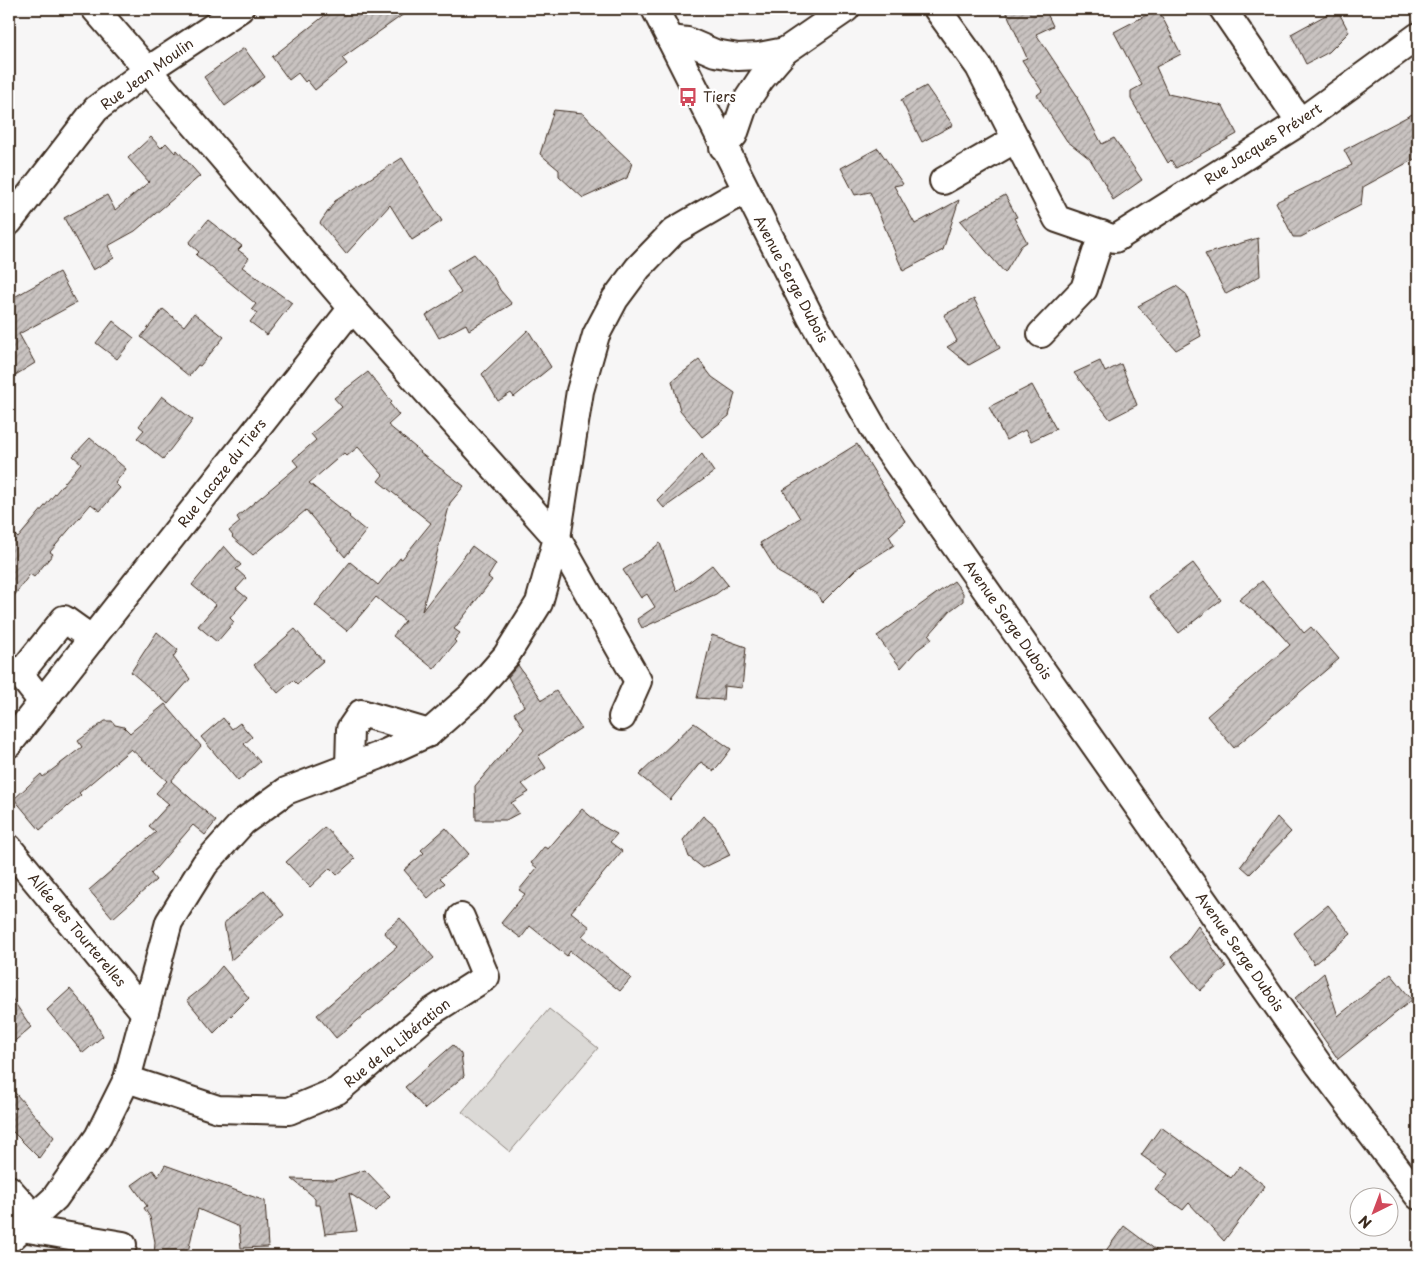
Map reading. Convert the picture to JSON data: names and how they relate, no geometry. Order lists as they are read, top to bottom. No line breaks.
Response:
{"streets":{"street":["Rue Jean Moulin","Rue Jacques Prévert","Avenue Serge Dubois","Rue Lacaze du Tiers","Allée des Tourterelles","Rue de la Libération"]},"places":{"bus stop":["Tiers"]},"north":"bottom left"}
